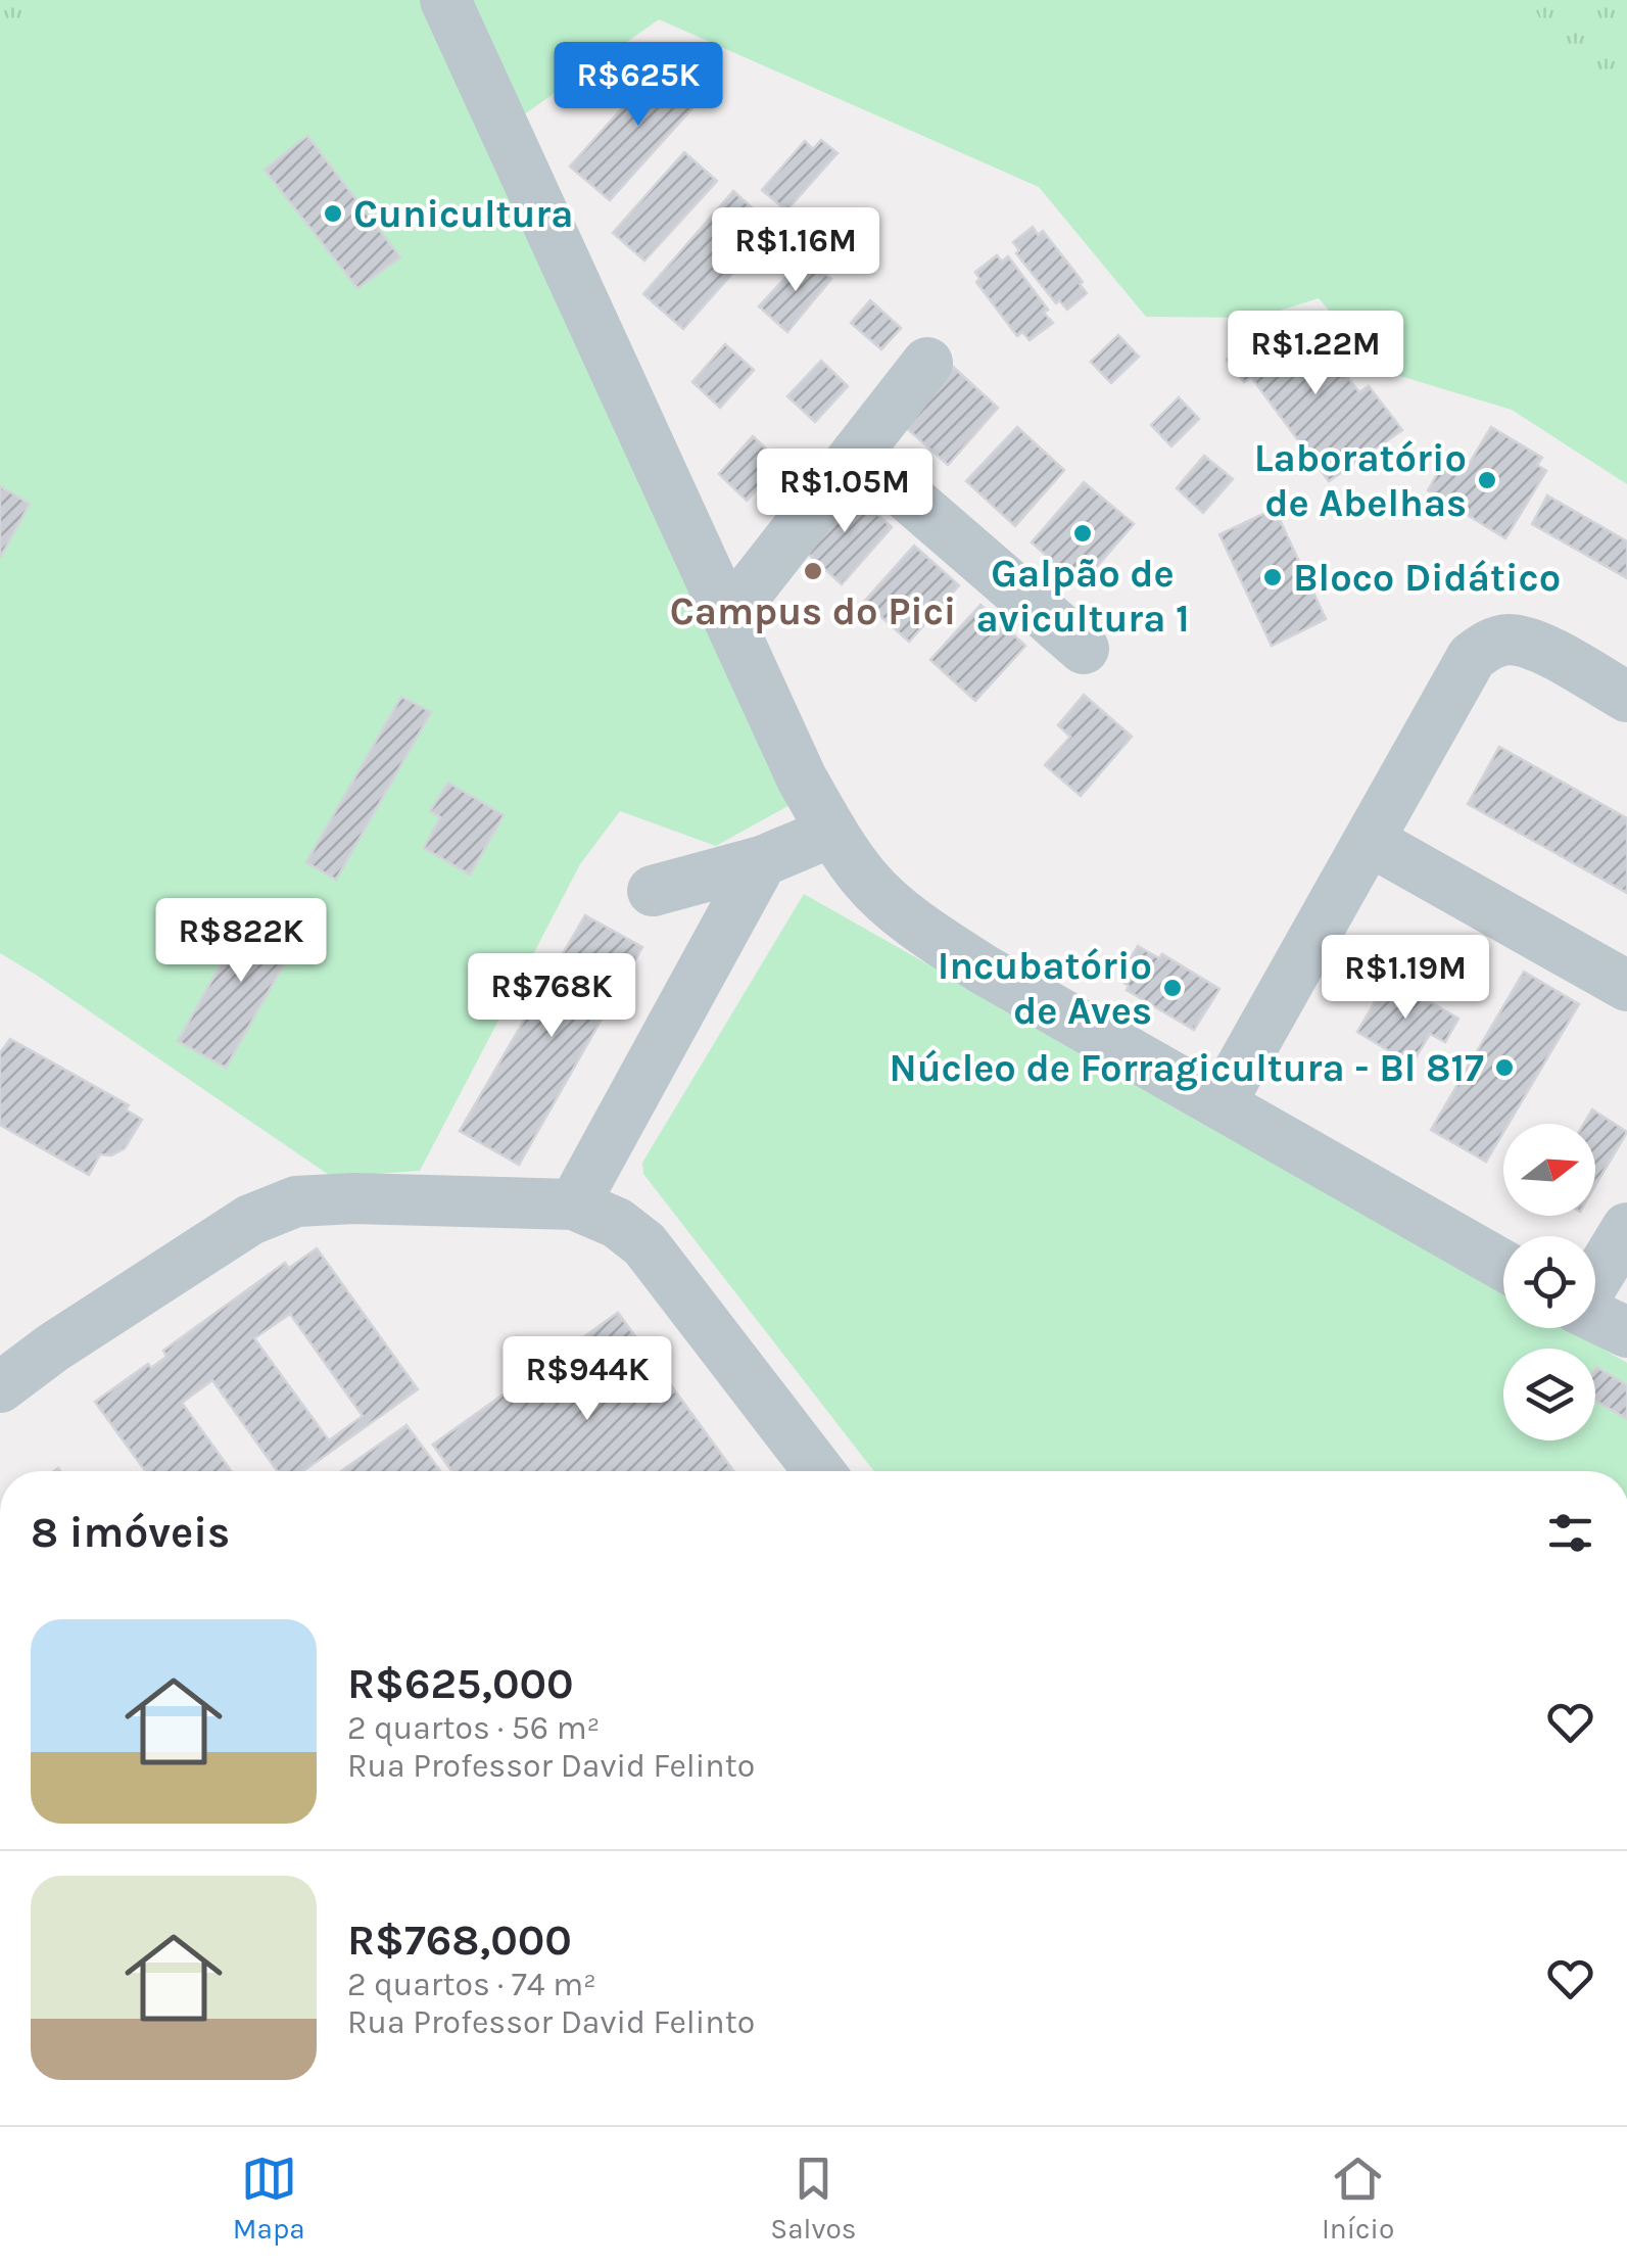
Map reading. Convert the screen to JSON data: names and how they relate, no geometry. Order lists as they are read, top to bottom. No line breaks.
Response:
{"places":["Cunicultura","Laboratório de Abelhas","Galpão de avicultura 1","Campus do Pici","Bloco Didático","Incubatório de Aves","Núcleo de Forragicultura - Bl 817"],"north":"right","page":{"price":["R$625K","R$1.16M","R$1.22M","R$1.05M","R$822K","R$1.19M","R$768K","R$944K"],"heading":"8 imóveis","list":[{"name":"R$625,000","note":"2 quartos · 56 m² · Rua Professor David Felinto"},{"name":"R$768,000","note":"2 quartos · 74 m² · Rua Professor David Felinto"}],"tabs":["Mapa","Salvos","Início"]}}
